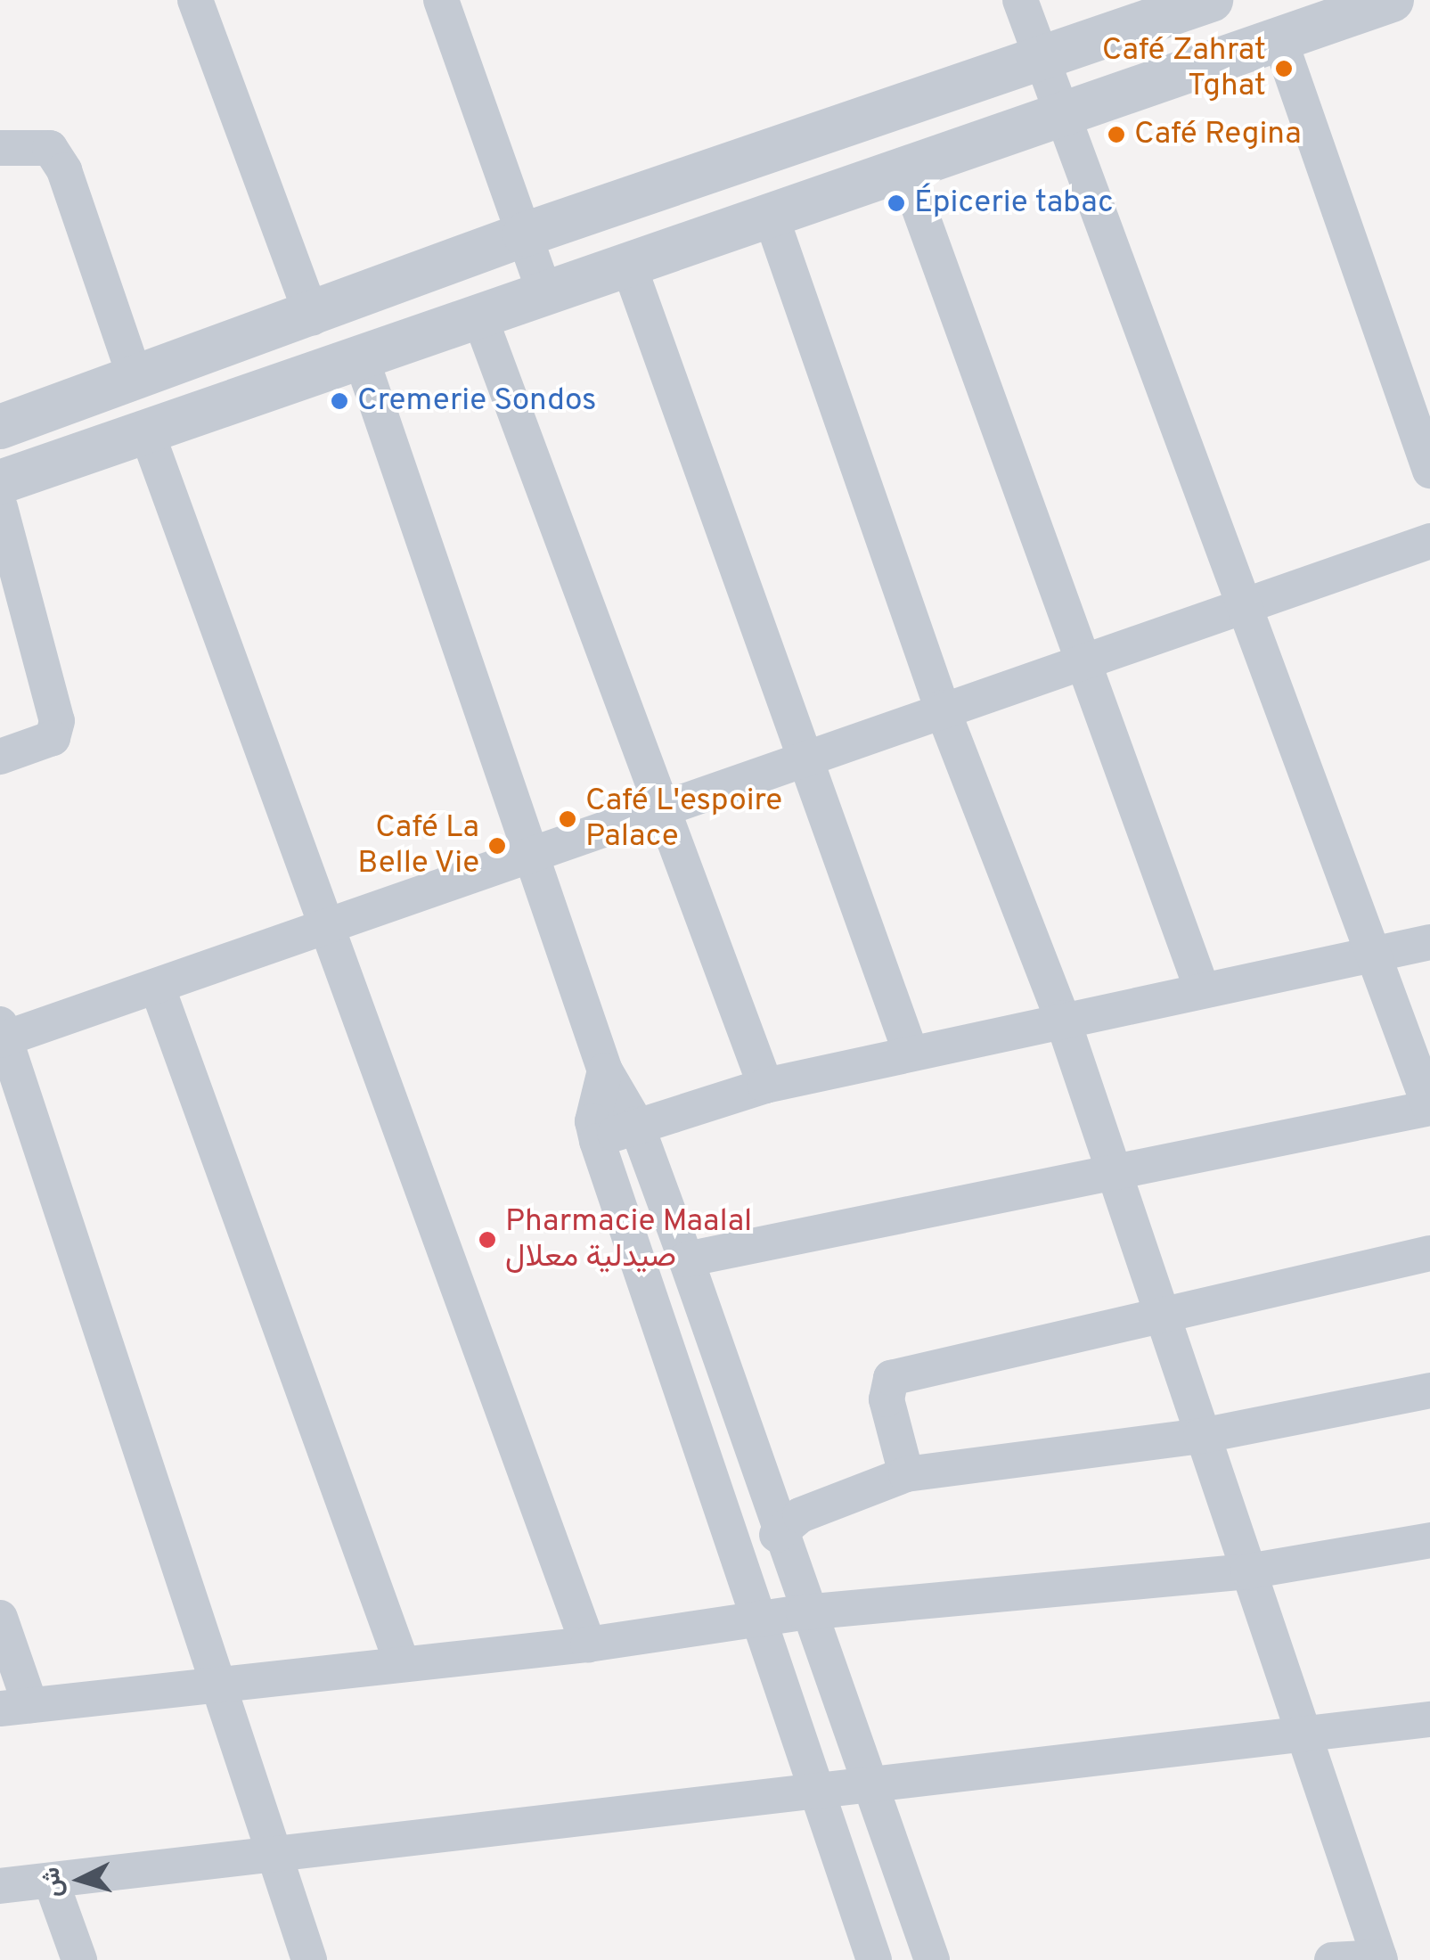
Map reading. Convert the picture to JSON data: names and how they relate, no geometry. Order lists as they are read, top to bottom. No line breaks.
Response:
{"places":["Café Zahrat Tghat","Café Regina","Épicerie tabac","Cremerie Sondos","Café L'espoire Palace","Café La Belle Vie","Pharmacie Maalal صيدلية معلال"],"north":"left"}
